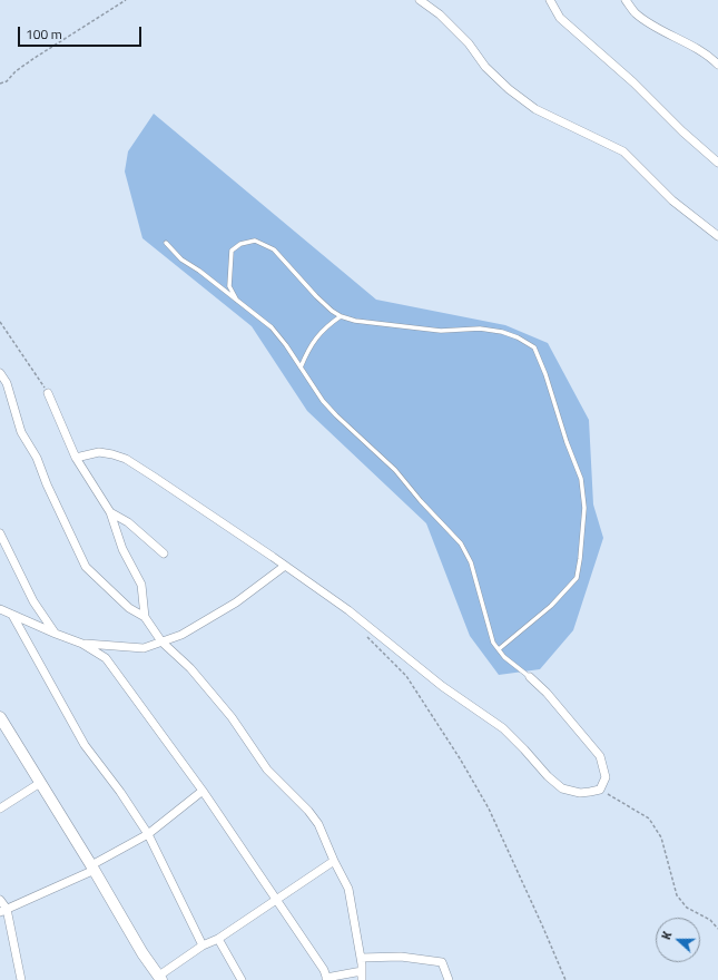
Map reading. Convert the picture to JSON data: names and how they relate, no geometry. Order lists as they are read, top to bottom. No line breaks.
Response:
{"scale_bar":"100 m","north":"left"}
